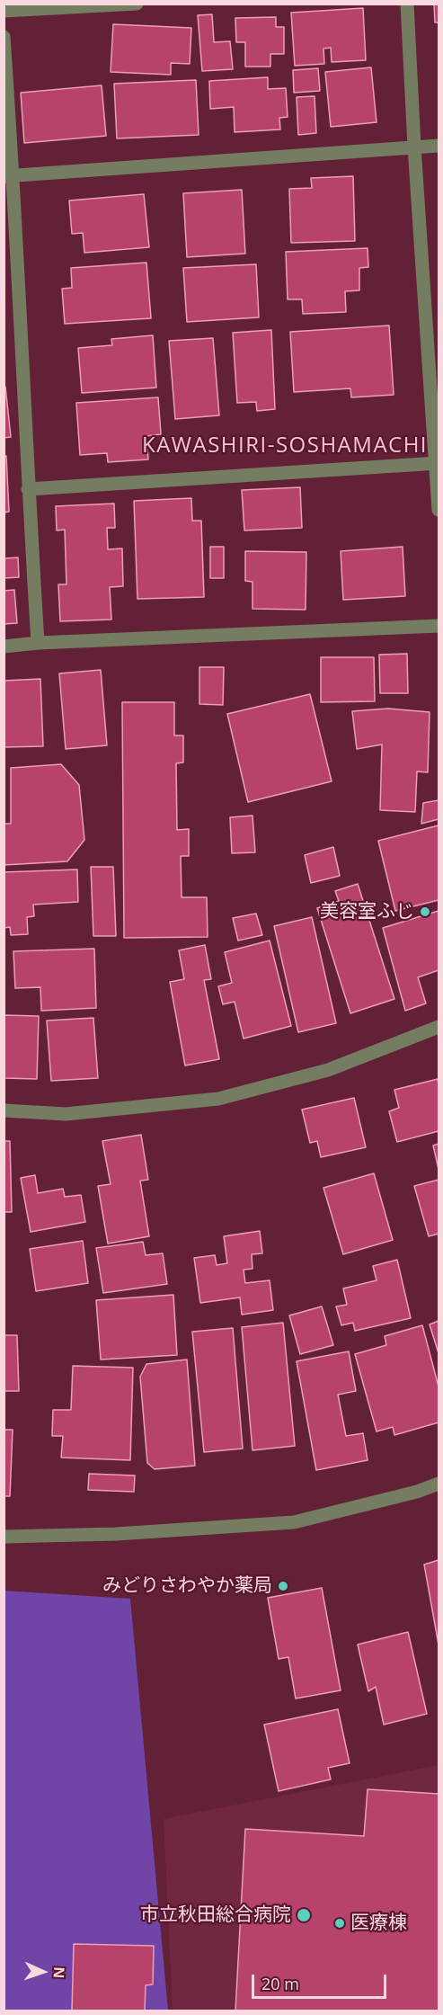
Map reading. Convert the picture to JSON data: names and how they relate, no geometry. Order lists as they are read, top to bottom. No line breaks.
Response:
{"districts":["KAWASHIRI-SOSHAMACHI"],"places":["美容室ふじ","みどりさわやか薬局","市立秋田総合病院","医療棟"],"scale_bar":"20 m","north":"right"}
